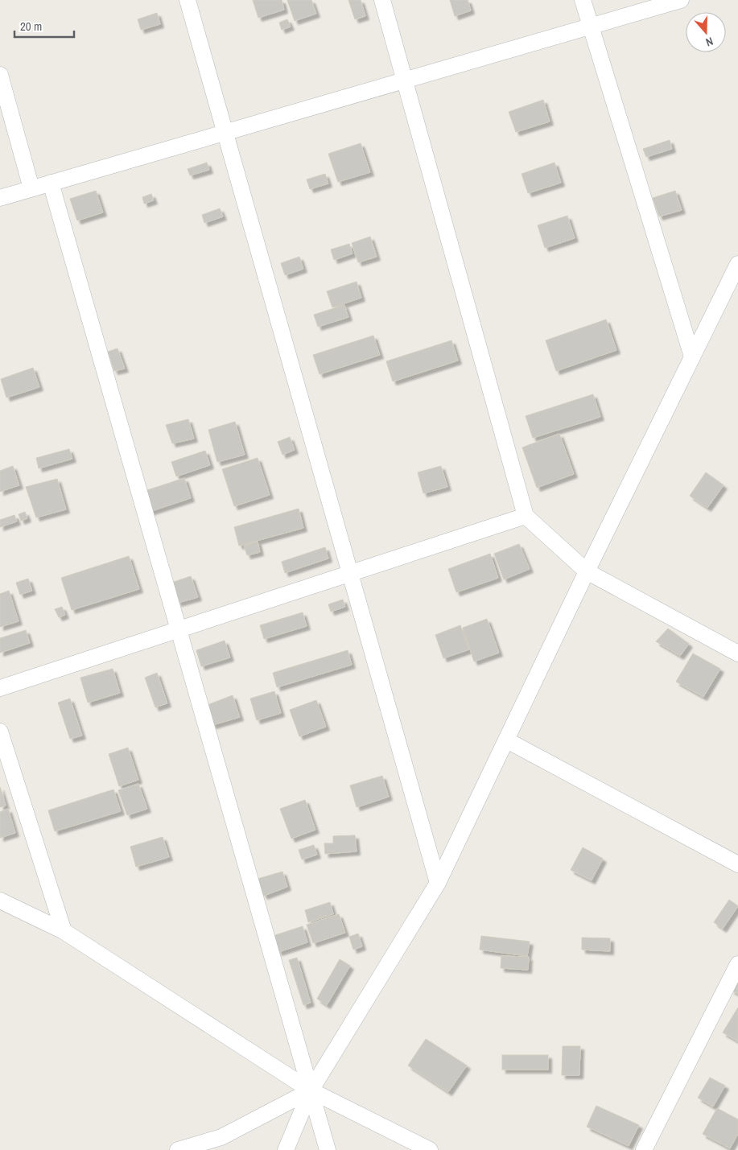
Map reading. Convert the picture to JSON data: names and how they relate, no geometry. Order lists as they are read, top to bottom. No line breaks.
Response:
{"scale_bar":"20 m","north":"bottom"}
